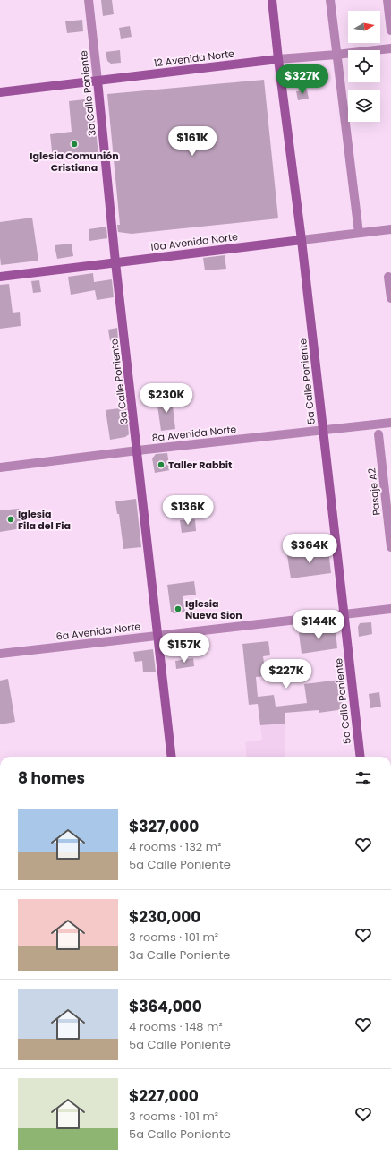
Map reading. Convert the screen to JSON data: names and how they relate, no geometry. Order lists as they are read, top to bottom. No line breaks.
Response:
{"streets":{"street":["12 Avenida Norte","3a Calle Poniente","10a Avenida Norte","5a Calle Poniente","8a Avenida Norte","Pasaje A2","6a Avenida Norte"]},"crossings":[["12 Avenida Norte","3a Calle Poniente"],["12 Avenida Norte","5a Calle Poniente"],["3a Calle Poniente","10a Avenida Norte"],["3a Calle Poniente","8a Avenida Norte"],["3a Calle Poniente","6a Avenida Norte"],["10a Avenida Norte","5a Calle Poniente"],["5a Calle Poniente","8a Avenida Norte"],["5a Calle Poniente","6a Avenida Norte"]],"places":["Iglesia Comunión Cristiana","Taller Rabbit","Iglesia Fila del Fia","Iglesia Nueva Sion"],"north":"right","page":{"price":["$327K","$161K","$230K","$136K","$364K","$144K","$157K","$227K"],"heading":"8 homes","list":[{"name":"$327,000","note":"4 rooms · 132 m² · 5a Calle Poniente"},{"name":"$230,000","note":"3 rooms · 101 m² · 3a Calle Poniente"},{"name":"$364,000","note":"4 rooms · 148 m² · 5a Calle Poniente"},{"name":"$227,000","note":"3 rooms · 101 m² · 5a Calle Poniente"}]}}
